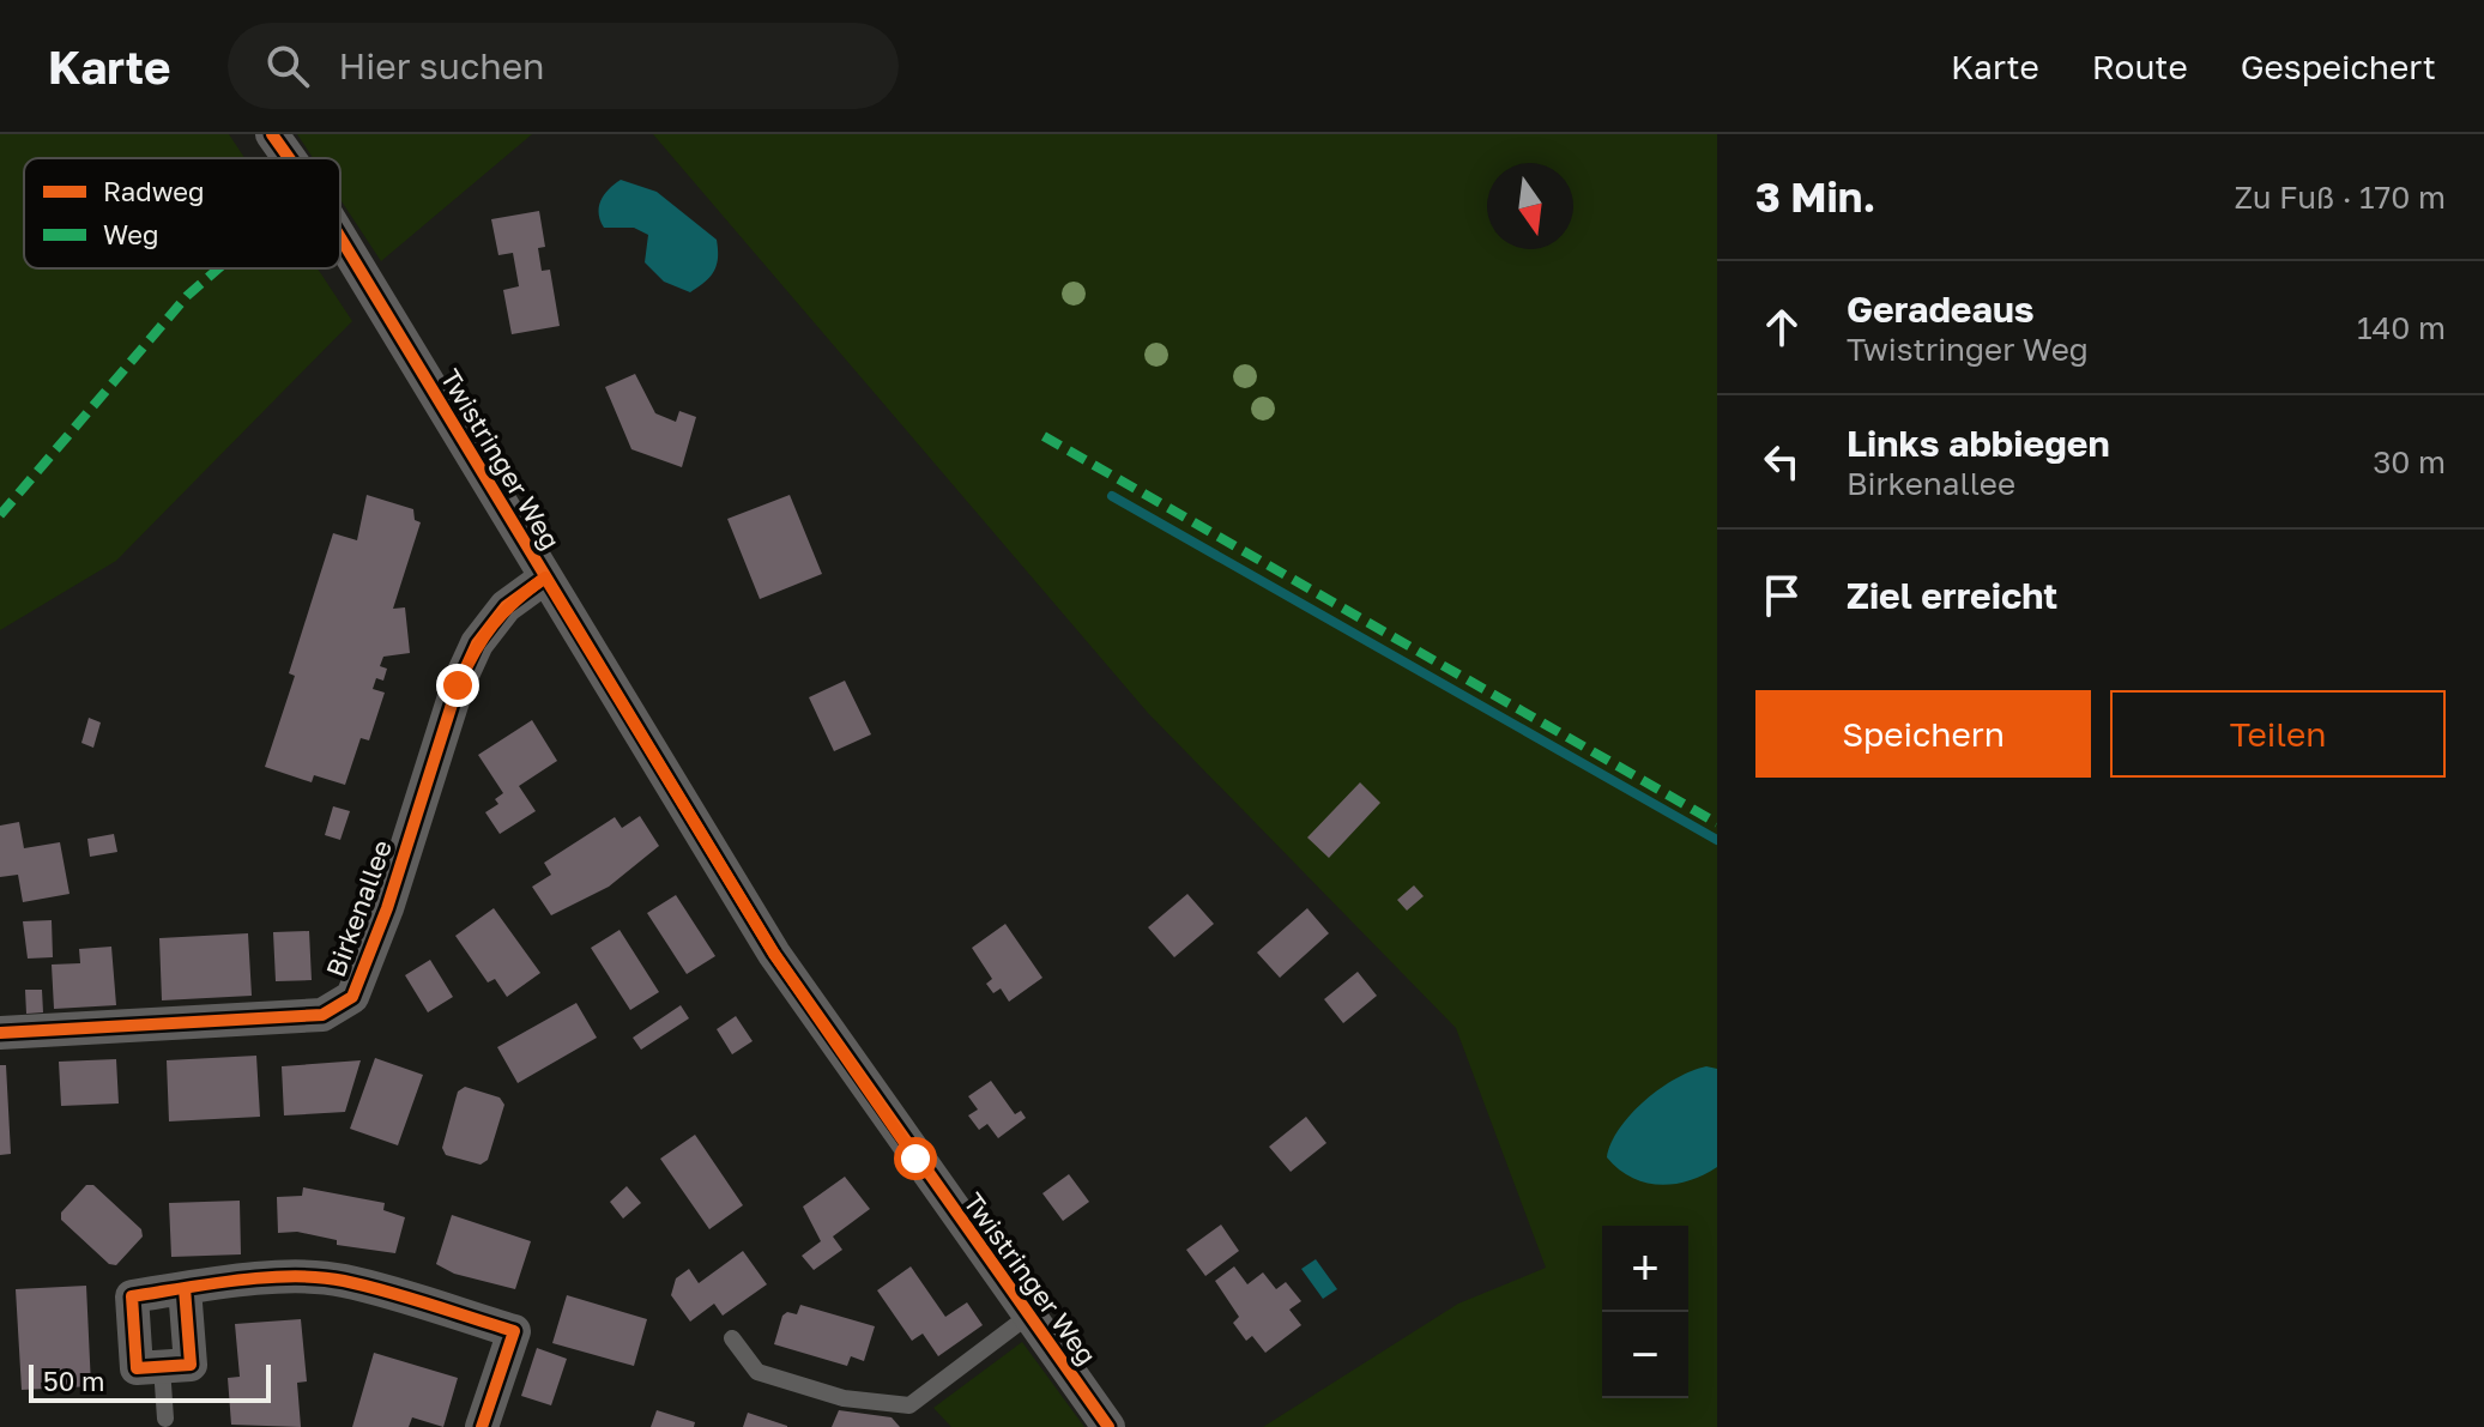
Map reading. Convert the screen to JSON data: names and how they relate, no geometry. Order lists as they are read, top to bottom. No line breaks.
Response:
{"streets":{"street":["Twistringer Weg","Birkenallee"]},"crossings":[["Twistringer Weg","Birkenallee"]],"legend":["Radweg","Weg"],"scale_bar":"50 m","north":"bottom","page":{"header":"Karte","search":"Hier suchen","nav":["Karte","Route","Gespeichert"],"heading":["3 Min.","Zu Fuß · 170 m"],"list":[["Geradeaus","Twistringer Weg","140 m"],["Links abbiegen","Birkenallee","30 m"],"Ziel erreicht"],"buttons":["Speichern","Teilen"],"map_buttons":["+","−"],"scale":"50 m"}}
